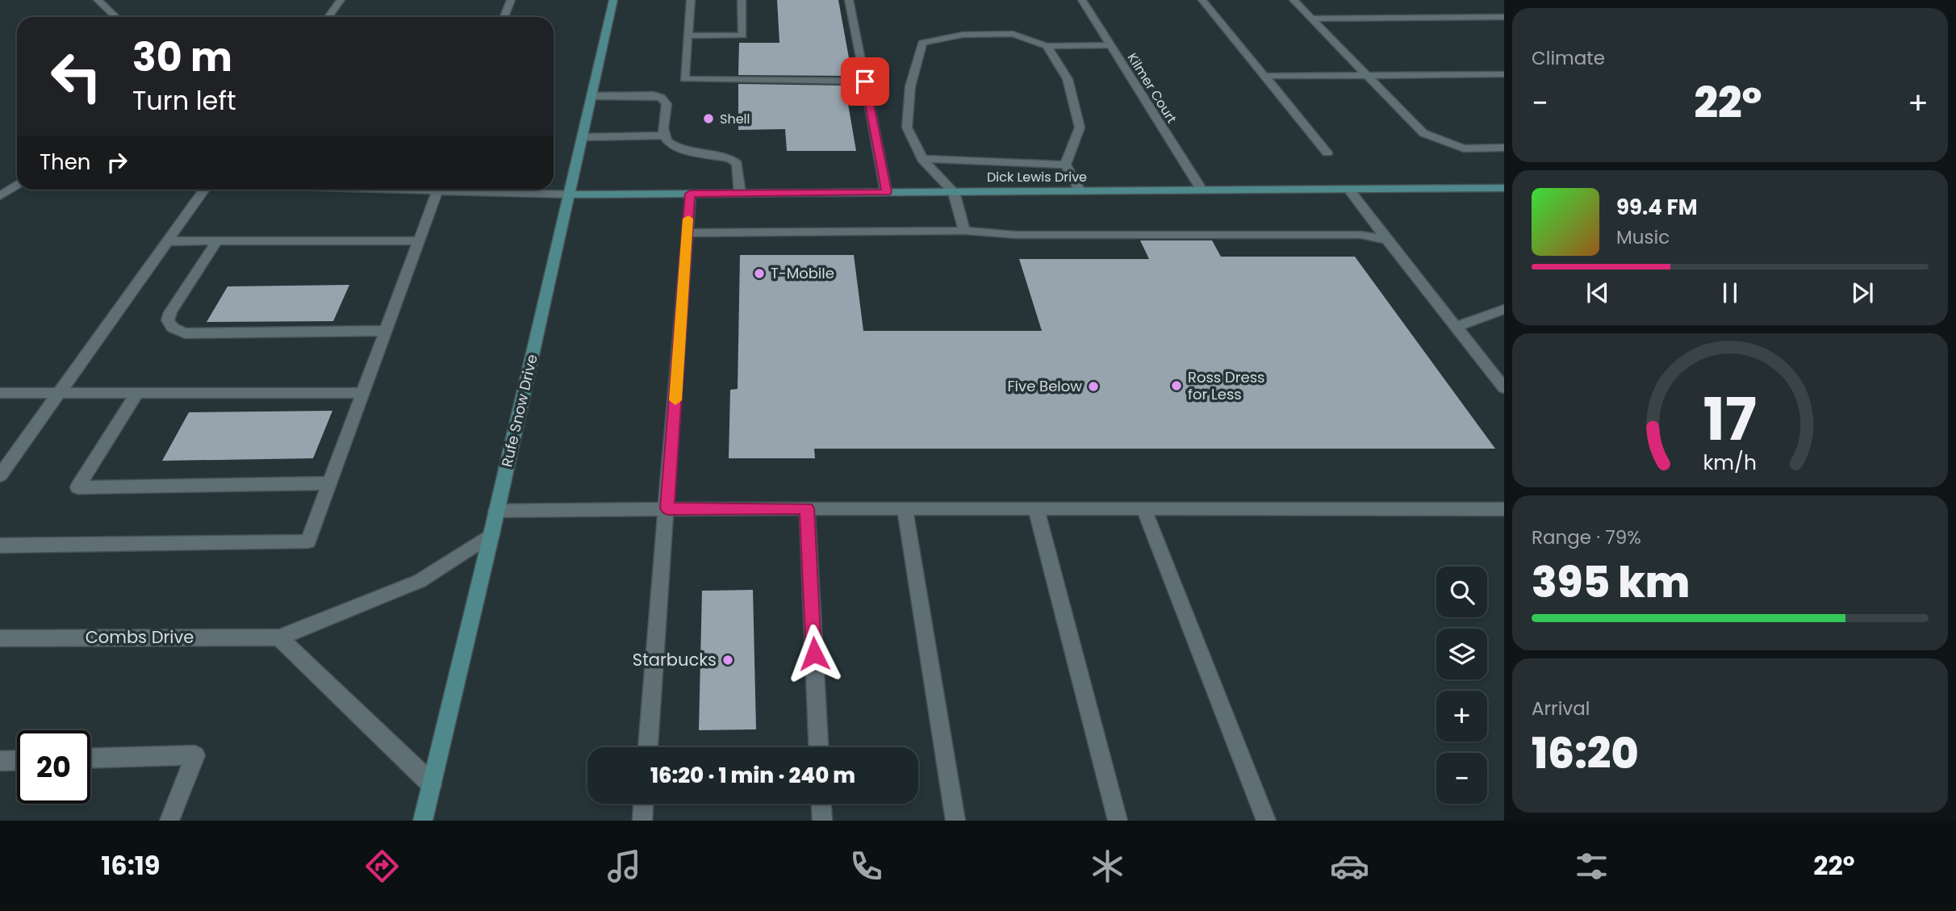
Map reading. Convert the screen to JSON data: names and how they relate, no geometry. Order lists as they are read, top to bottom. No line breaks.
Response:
{"streets":{"main road":["Dick Lewis Drive","Rufe Snow Drive"],"street":["Kilmer Court","Combs Drive"]},"crossings":[["Kilmer Court","Dick Lewis Drive"],["Dick Lewis Drive","Rufe Snow Drive"],["Rufe Snow Drive","Combs Drive"]],"places":["Shell","T-Mobile","Ross Dress for Less","Five Below","Starbucks"],"page":{"tile":["Climate",["Range · 79%","395 km"],["Arrival","16:20"]],"turn":["30 m","Turn left"],"heat":["−","22°","+"],"then":"Then","song":["99.4 FM","Music"],"map_buttons":["+","−"],"limit":"20","trip":"16:20 · 1 min · 240 m","tabs":["16:19","22°"],"gauge":["17","km/h"]}}
